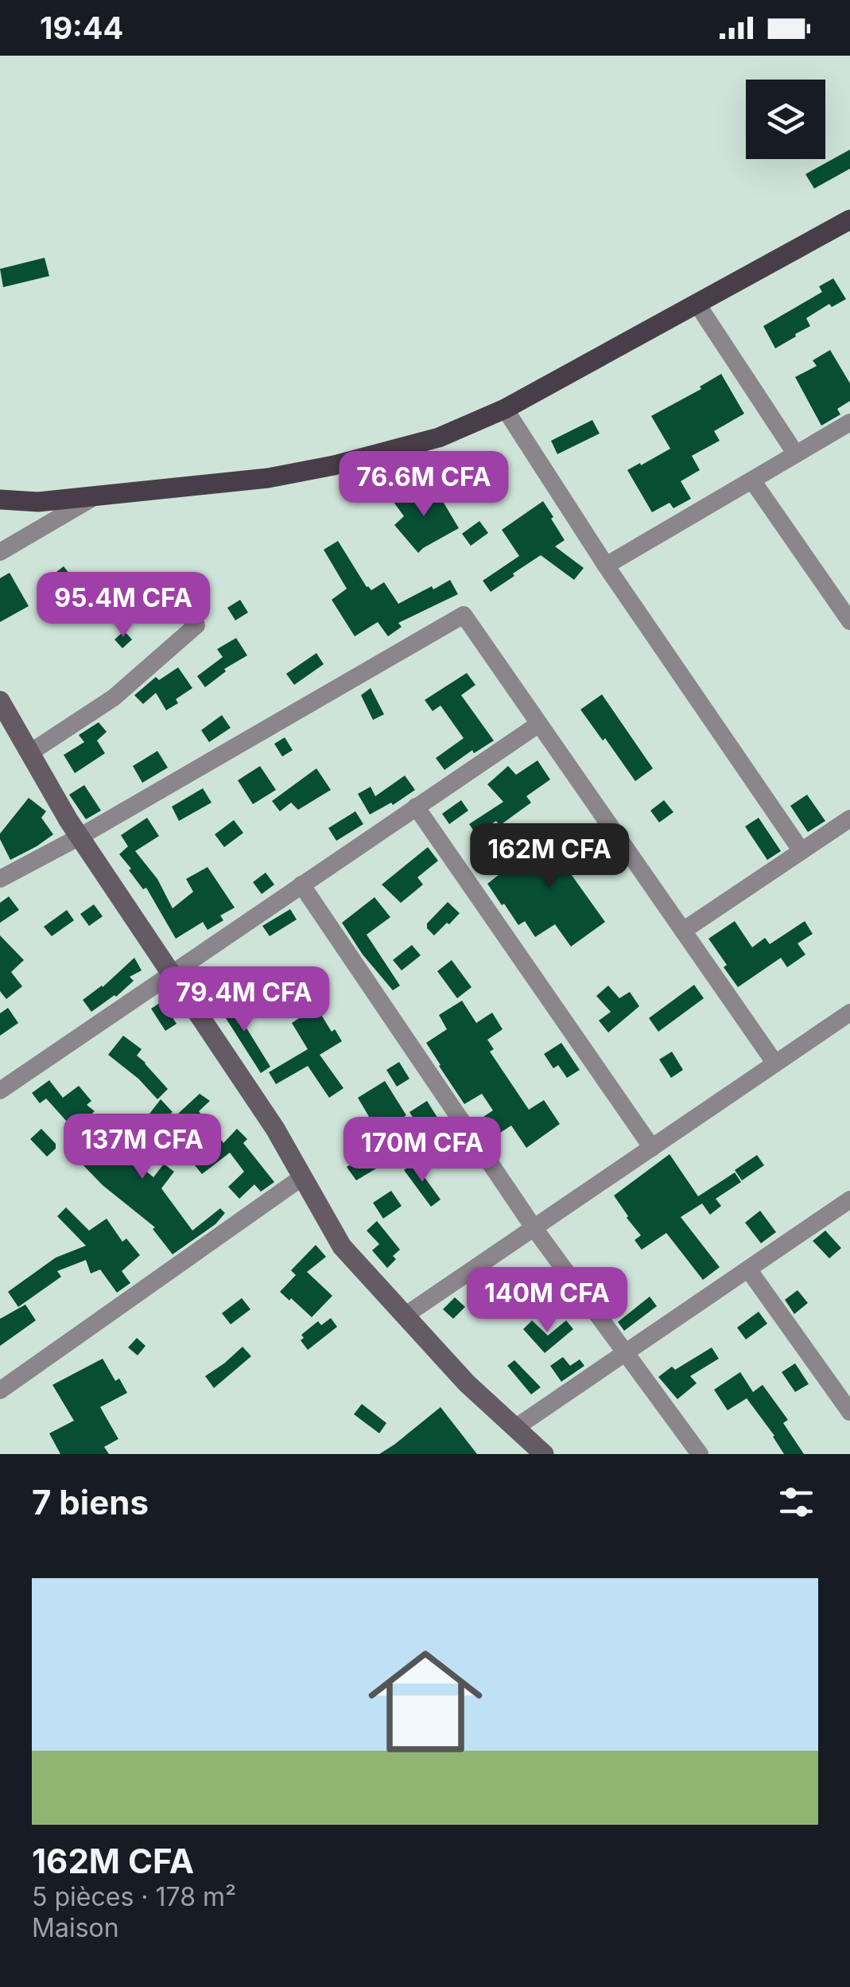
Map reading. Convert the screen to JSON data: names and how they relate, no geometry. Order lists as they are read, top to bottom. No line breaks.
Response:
{"page":{"status":"19:44","price":["76.6M CFA","95.4M CFA","162M CFA","79.4M CFA","137M CFA","170M CFA","140M CFA"],"heading":"7 biens","list":[{"name":"162M CFA","note":"5 pièces · 178 m² · Maison"}]}}
